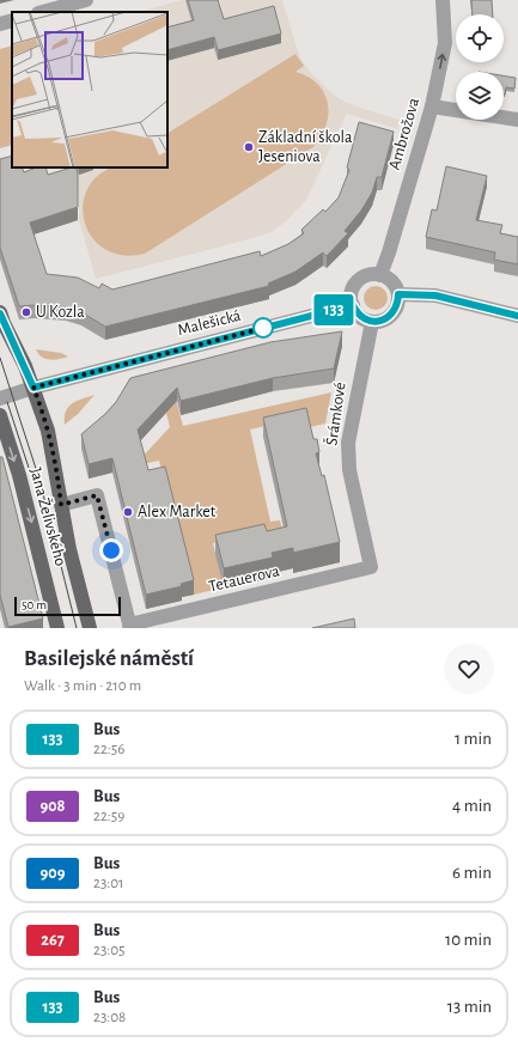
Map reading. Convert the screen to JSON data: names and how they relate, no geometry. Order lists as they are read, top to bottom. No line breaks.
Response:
{"streets":{"main road":["Jana Želivského"],"street":["Ambrožova","Malešická","Šrámkové","Tetauerova"]},"crossings":[["Ambrožova","Malešická"],["Ambrožova","Šrámkové"],["Malešická","Šrámkové"],["Malešická","Jana Želivského"],["Šrámkové","Tetauerova"]],"one_way":["Ambrožova"],"places":["Základní škola Jeseniova","U Kozla","Alex Market"],"lines":["bus line 133"],"scale_bar":"50 m","page":{"on_map":"133","scale":"50 m","heading":["Basilejské náměstí","Walk · 3 min · 210 m"],"list":[{"mark":"133","name":"Bus","note":"22:56","value":"1 min"},{"mark":"908","name":"Bus","note":"22:59","value":"4 min"},{"mark":"909","name":"Bus","note":"23:01","value":"6 min"},{"mark":"267","name":"Bus","note":"23:05","value":"10 min"},{"mark":"133","name":"Bus","note":"23:08","value":"13 min"}]}}
